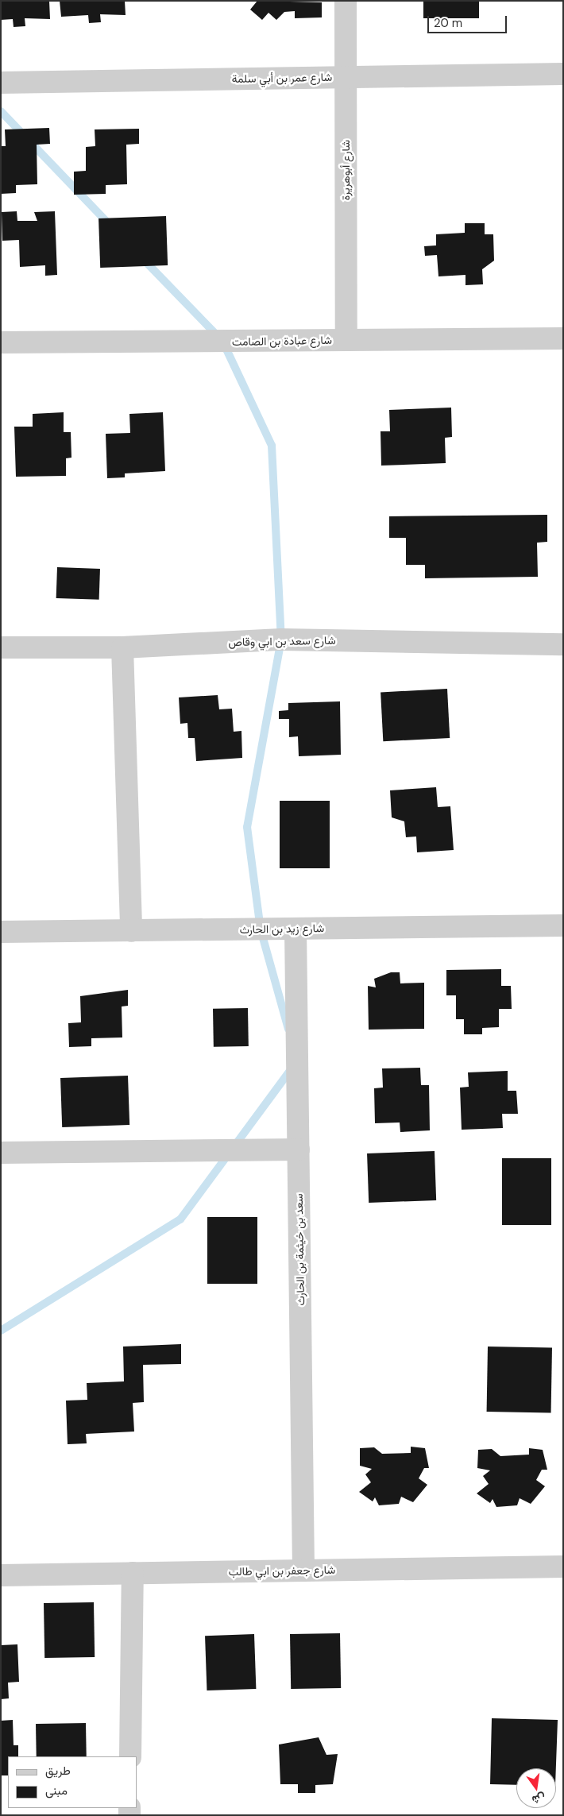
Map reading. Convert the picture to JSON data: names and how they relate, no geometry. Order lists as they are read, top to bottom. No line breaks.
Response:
{"streets":{"street":["شارع عمر بن أبي سلمة","شارع أبوهريرة","شارع عبادة بن الصامت","شارع سعد بن ابي وقاص","شارع زيد بن الحارث","سعد بن خيثمة بن الحارث","شارع جعفر بن ابي طالب"]},"crossings":[["شارع عمر بن أبي سلمة","شارع أبوهريرة"],["شارع أبوهريرة","شارع عبادة بن الصامت"],["شارع زيد بن الحارث","سعد بن خيثمة بن الحارث"],["سعد بن خيثمة بن الحارث","شارع جعفر بن ابي طالب"]],"legend":["طريق","مبنى"],"scale_bar":"20 m","north":"bottom"}
